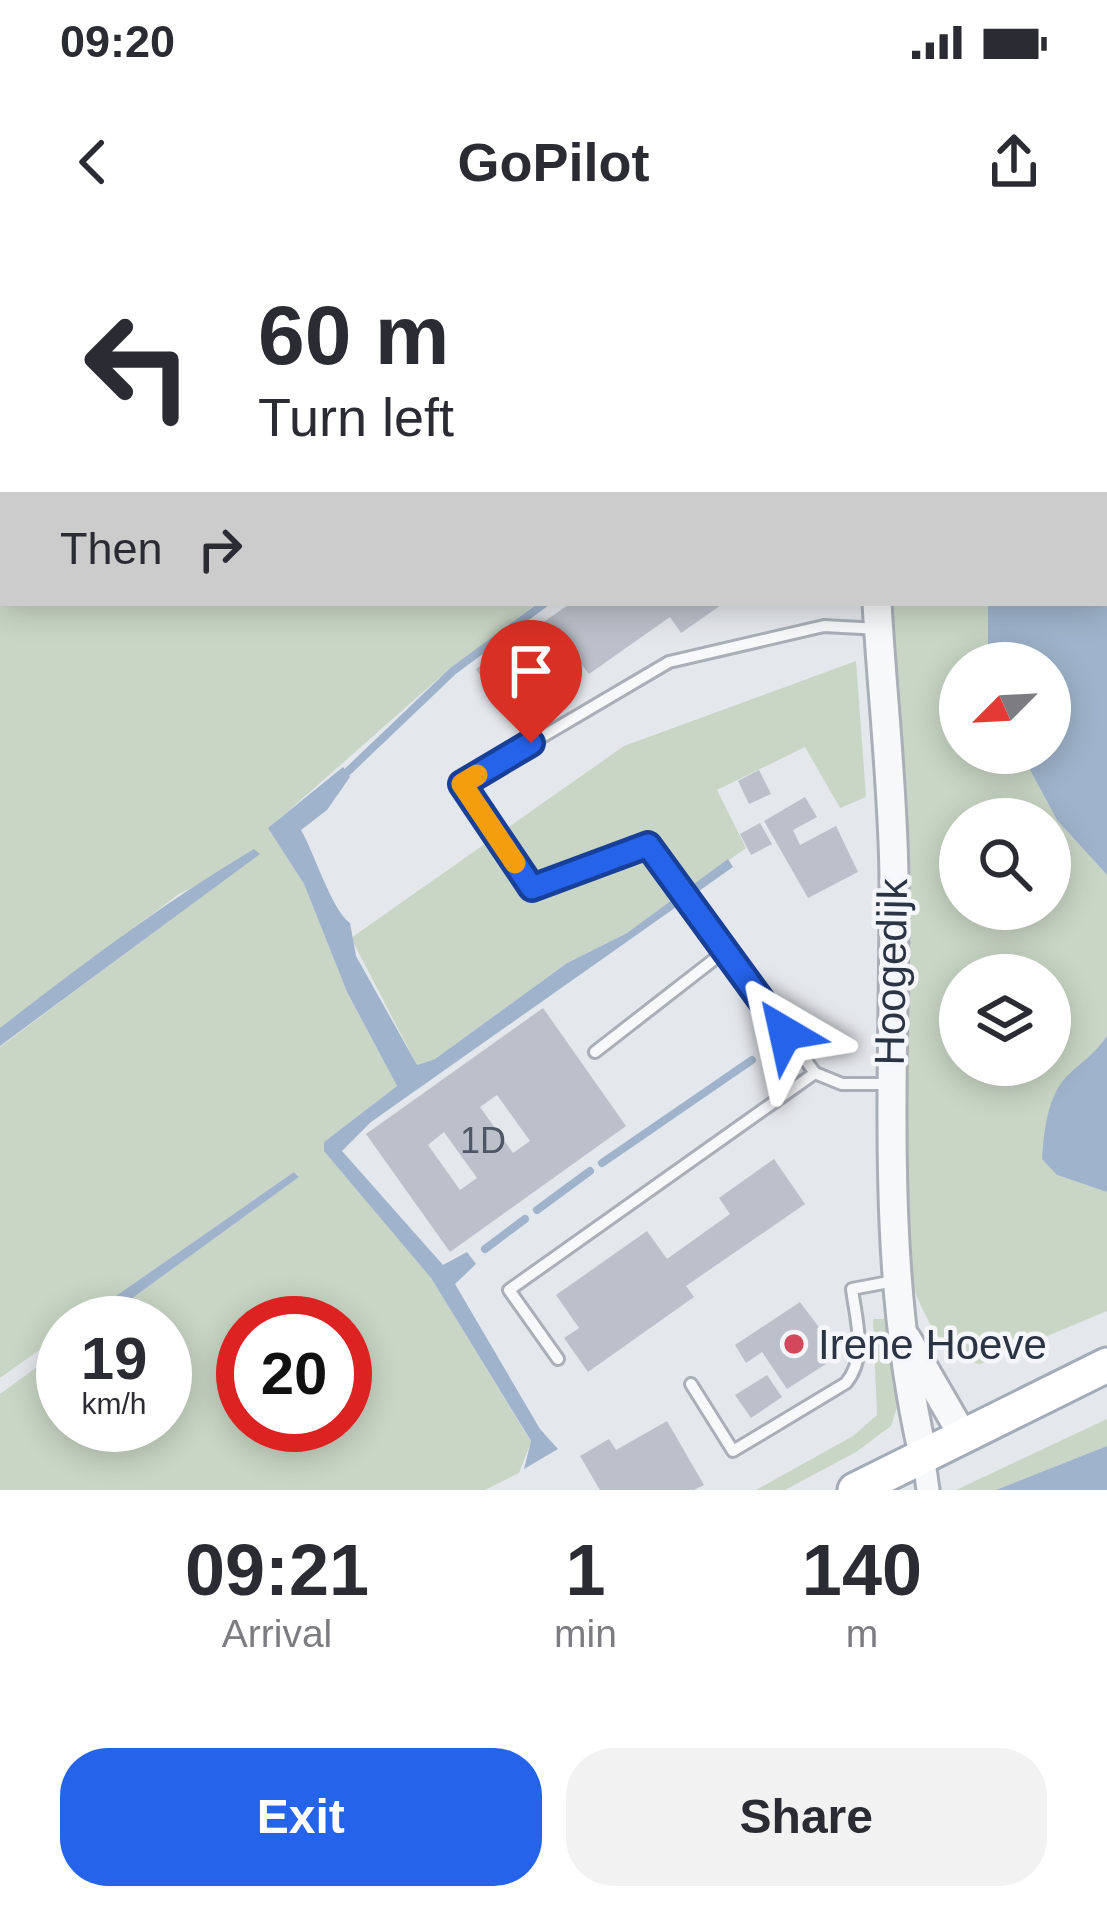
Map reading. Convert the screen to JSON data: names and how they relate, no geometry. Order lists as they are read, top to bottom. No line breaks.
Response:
{"streets":{"street":["Hoogedijk"]},"places":["Irene Hoeve"],"house_numbers":["1D"],"north":"bottom left","page":{"status":"09:20","header":"GoPilot","turn":["60 m","Turn left"],"then":"Then","speed":"19 km/h","limit":"20","eta":["09:21","Arrival","1","min","140","m"],"buttons":["Exit","Share"]}}
